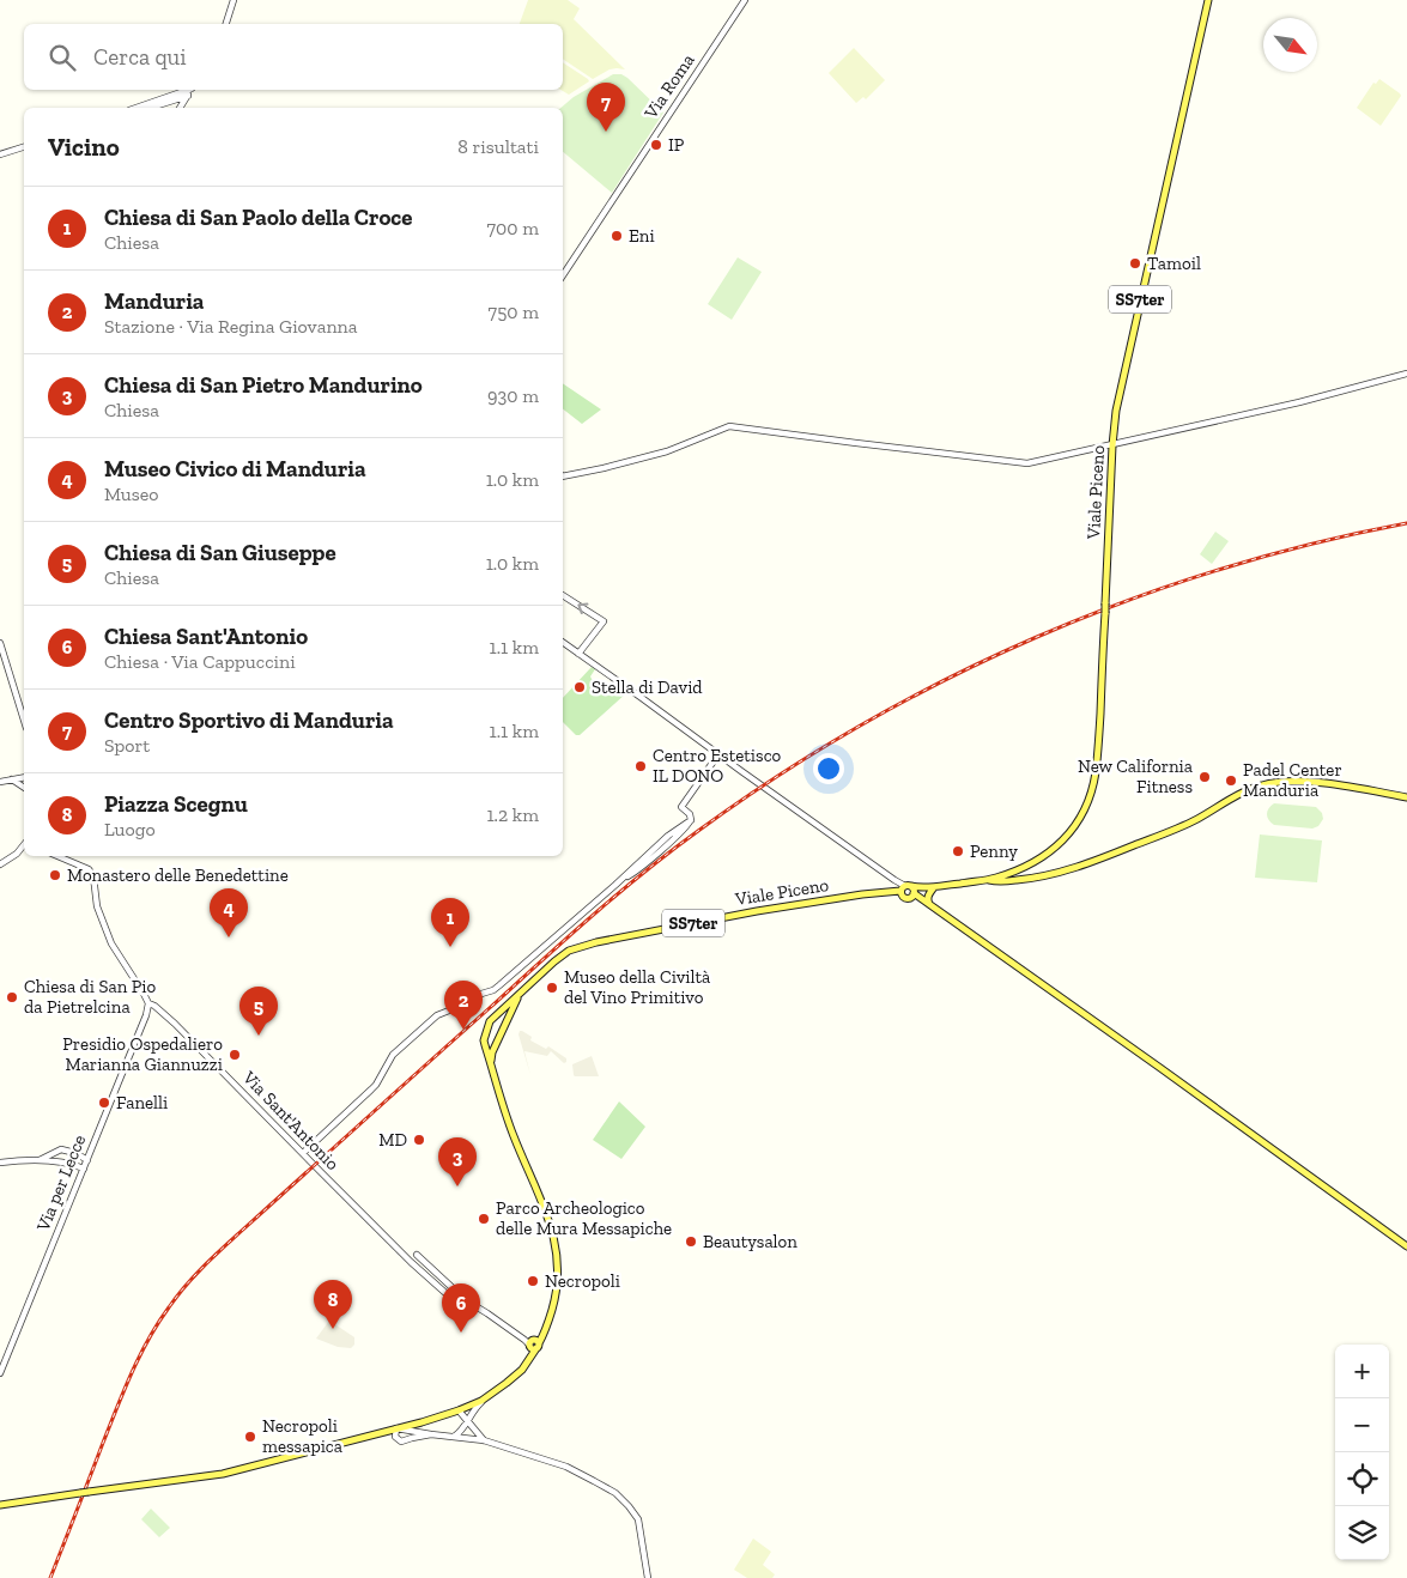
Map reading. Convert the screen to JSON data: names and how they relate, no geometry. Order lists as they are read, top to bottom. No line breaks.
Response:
{"streets":{"main road":["SS7ter","Viale Piceno"],"street":["Via Roma","Via Sant'Antonio","Via per Lecce"]},"crossings":[["SS7ter","Viale Piceno"],["Via Sant'Antonio","Via per Lecce"]],"places":["IP","Eni","Tamoil","Stella di David","Centro Estetisco IL DONO","New California Fitness","Padel Center Manduria","Penny","Monastero delle Benedettine","Museo della Civiltà del Vino Primitivo","Chiesa di San Pio da Pietrelcina","Presidio Ospedaliero Marianna Giannuzzi","Fanelli","MD","Parco Archeologico delle Mura Messapiche","Beautysalon","Necropoli","Necropoli messapica"],"north":"bottom right","page":{"search":"Cerca qui","pins":["7","4","1","2","5","3","8","6"],"heading":["Vicino","8 risultati"],"list":[{"mark":"1","name":"Chiesa di San Paolo della Croce","note":"Chiesa","value":"700 m"},{"mark":"2","name":"Manduria","note":"Stazione · Via Regina Giovanna","value":"750 m"},{"mark":"3","name":"Chiesa di San Pietro Mandurino","note":"Chiesa","value":"930 m"},{"mark":"4","name":"Museo Civico di Manduria","note":"Museo","value":"1.0 km"},{"mark":"5","name":"Chiesa di San Giuseppe","note":"Chiesa","value":"1.0 km"},{"mark":"6","name":"Chiesa Sant'Antonio","note":"Chiesa · Via Cappuccini","value":"1.1 km"},{"mark":"7","name":"Centro Sportivo di Manduria","note":"Sport","value":"1.1 km"},{"mark":"8","name":"Piazza Scegnu","note":"Luogo","value":"1.2 km"}],"map_buttons":["+","−"]}}
